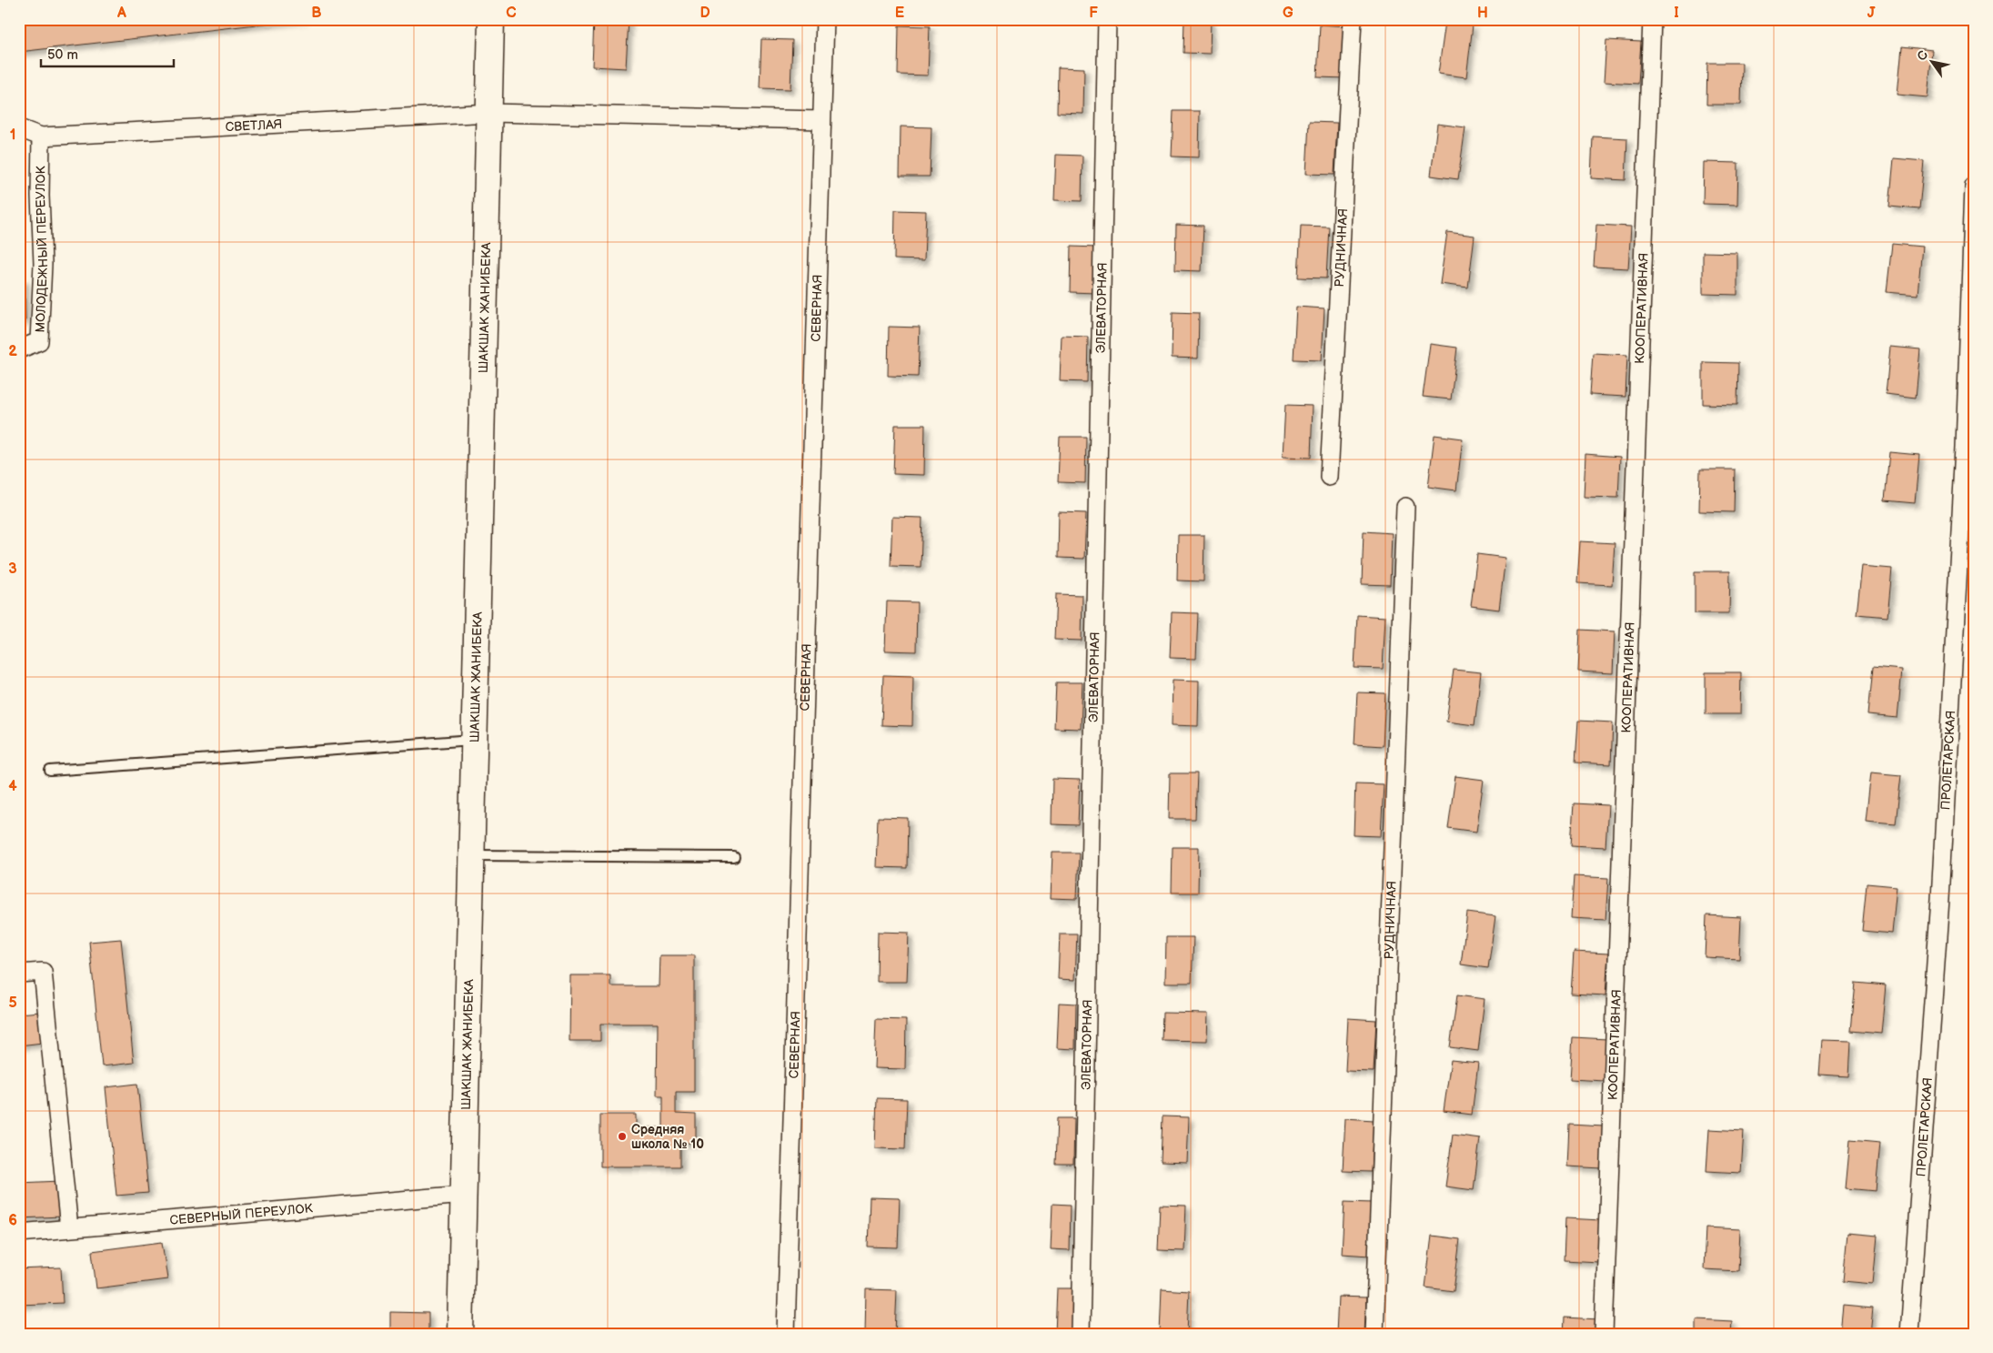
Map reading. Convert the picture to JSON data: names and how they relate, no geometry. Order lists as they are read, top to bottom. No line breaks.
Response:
{"streets":{"main road":["ШАКШАК ЖАНИБЕКА"],"street":["СВЕТЛАЯ","РУДНИЧНАЯ","МОЛОДЕЖНЫЙ ПЕРЕУЛОК","СЕВЕРНАЯ","ЭЛЕВАТОРНАЯ","КООПЕРАТИВНАЯ","ПРОЛЕТАРСКАЯ","СЕВЕРНЫЙ ПЕРЕУЛОК"]},"crossings":[["СВЕТЛАЯ","МОЛОДЕЖНЫЙ ПЕРЕУЛОК"],["СВЕТЛАЯ","ШАКШАК ЖАНИБЕКА"],["СВЕТЛАЯ","СЕВЕРНАЯ"],["ШАКШАК ЖАНИБЕКА","СЕВЕРНЫЙ ПЕРЕУЛОК"]],"places":["Средняя школа № 10"],"scale_bar":"50 m","north":"top left","grid":{"columns":["A","B","C","D","E","F","G","H","I","J"],"rows":["1","2","3","4","5","6"]}}
